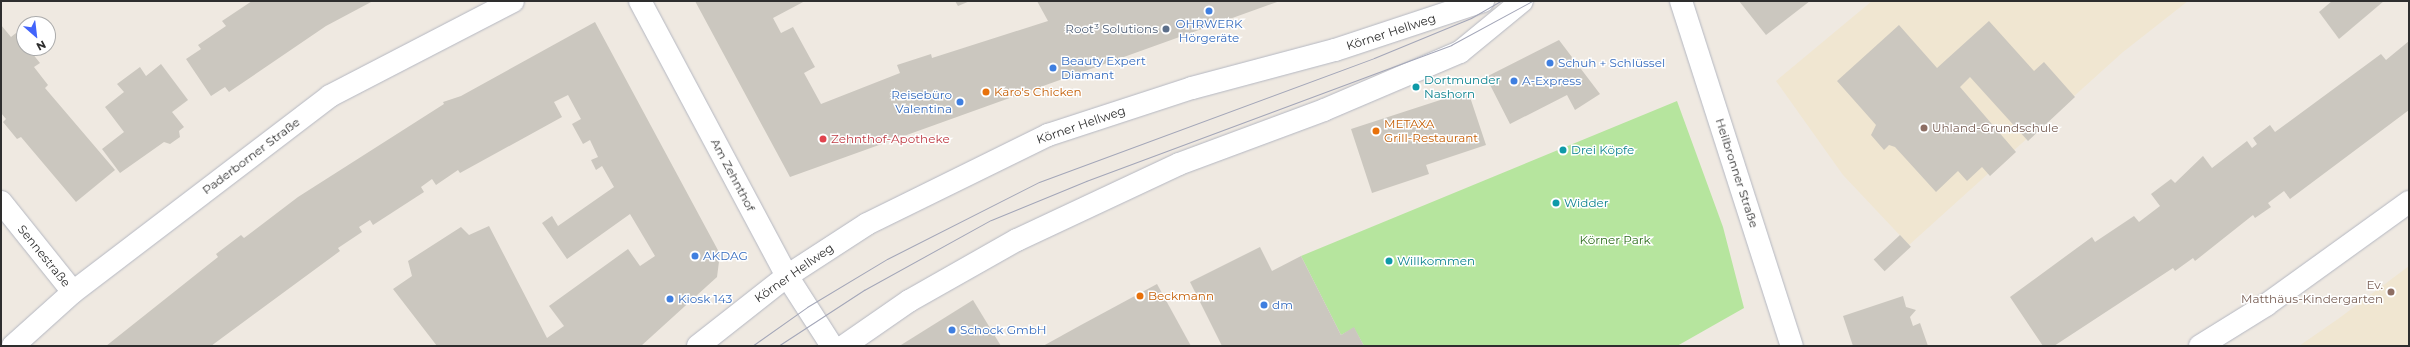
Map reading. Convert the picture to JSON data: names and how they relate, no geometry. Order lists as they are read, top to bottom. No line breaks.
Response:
{"streets":{"street":["Körner Hellweg","Paderborner Straße","Heilbronner Straße","Am Zehnthof","Sennestraße"]},"crossings":[["Körner Hellweg","Am Zehnthof"],["Paderborner Straße","Sennestraße"]],"parks":["Körner Park"],"places":["OHRWERK Hörgeräte","Root³ Solutions","Schuh + Schlüssel","Beauty Expert Diamant","A-Express","Dortmunder Nashorn","Karo's Chicken","Reisebüro Valentina","Uhland-Grundschule","METAXA Grill-Restaurant","Zehnthof-Apotheke","Drei Köpfe","Widder","AKDAG","Willkommen","Ev. Matthäus-Kindergarten","Beckmann","Kiosk 143","dm","Schock GmbH"],"north":"bottom right"}
